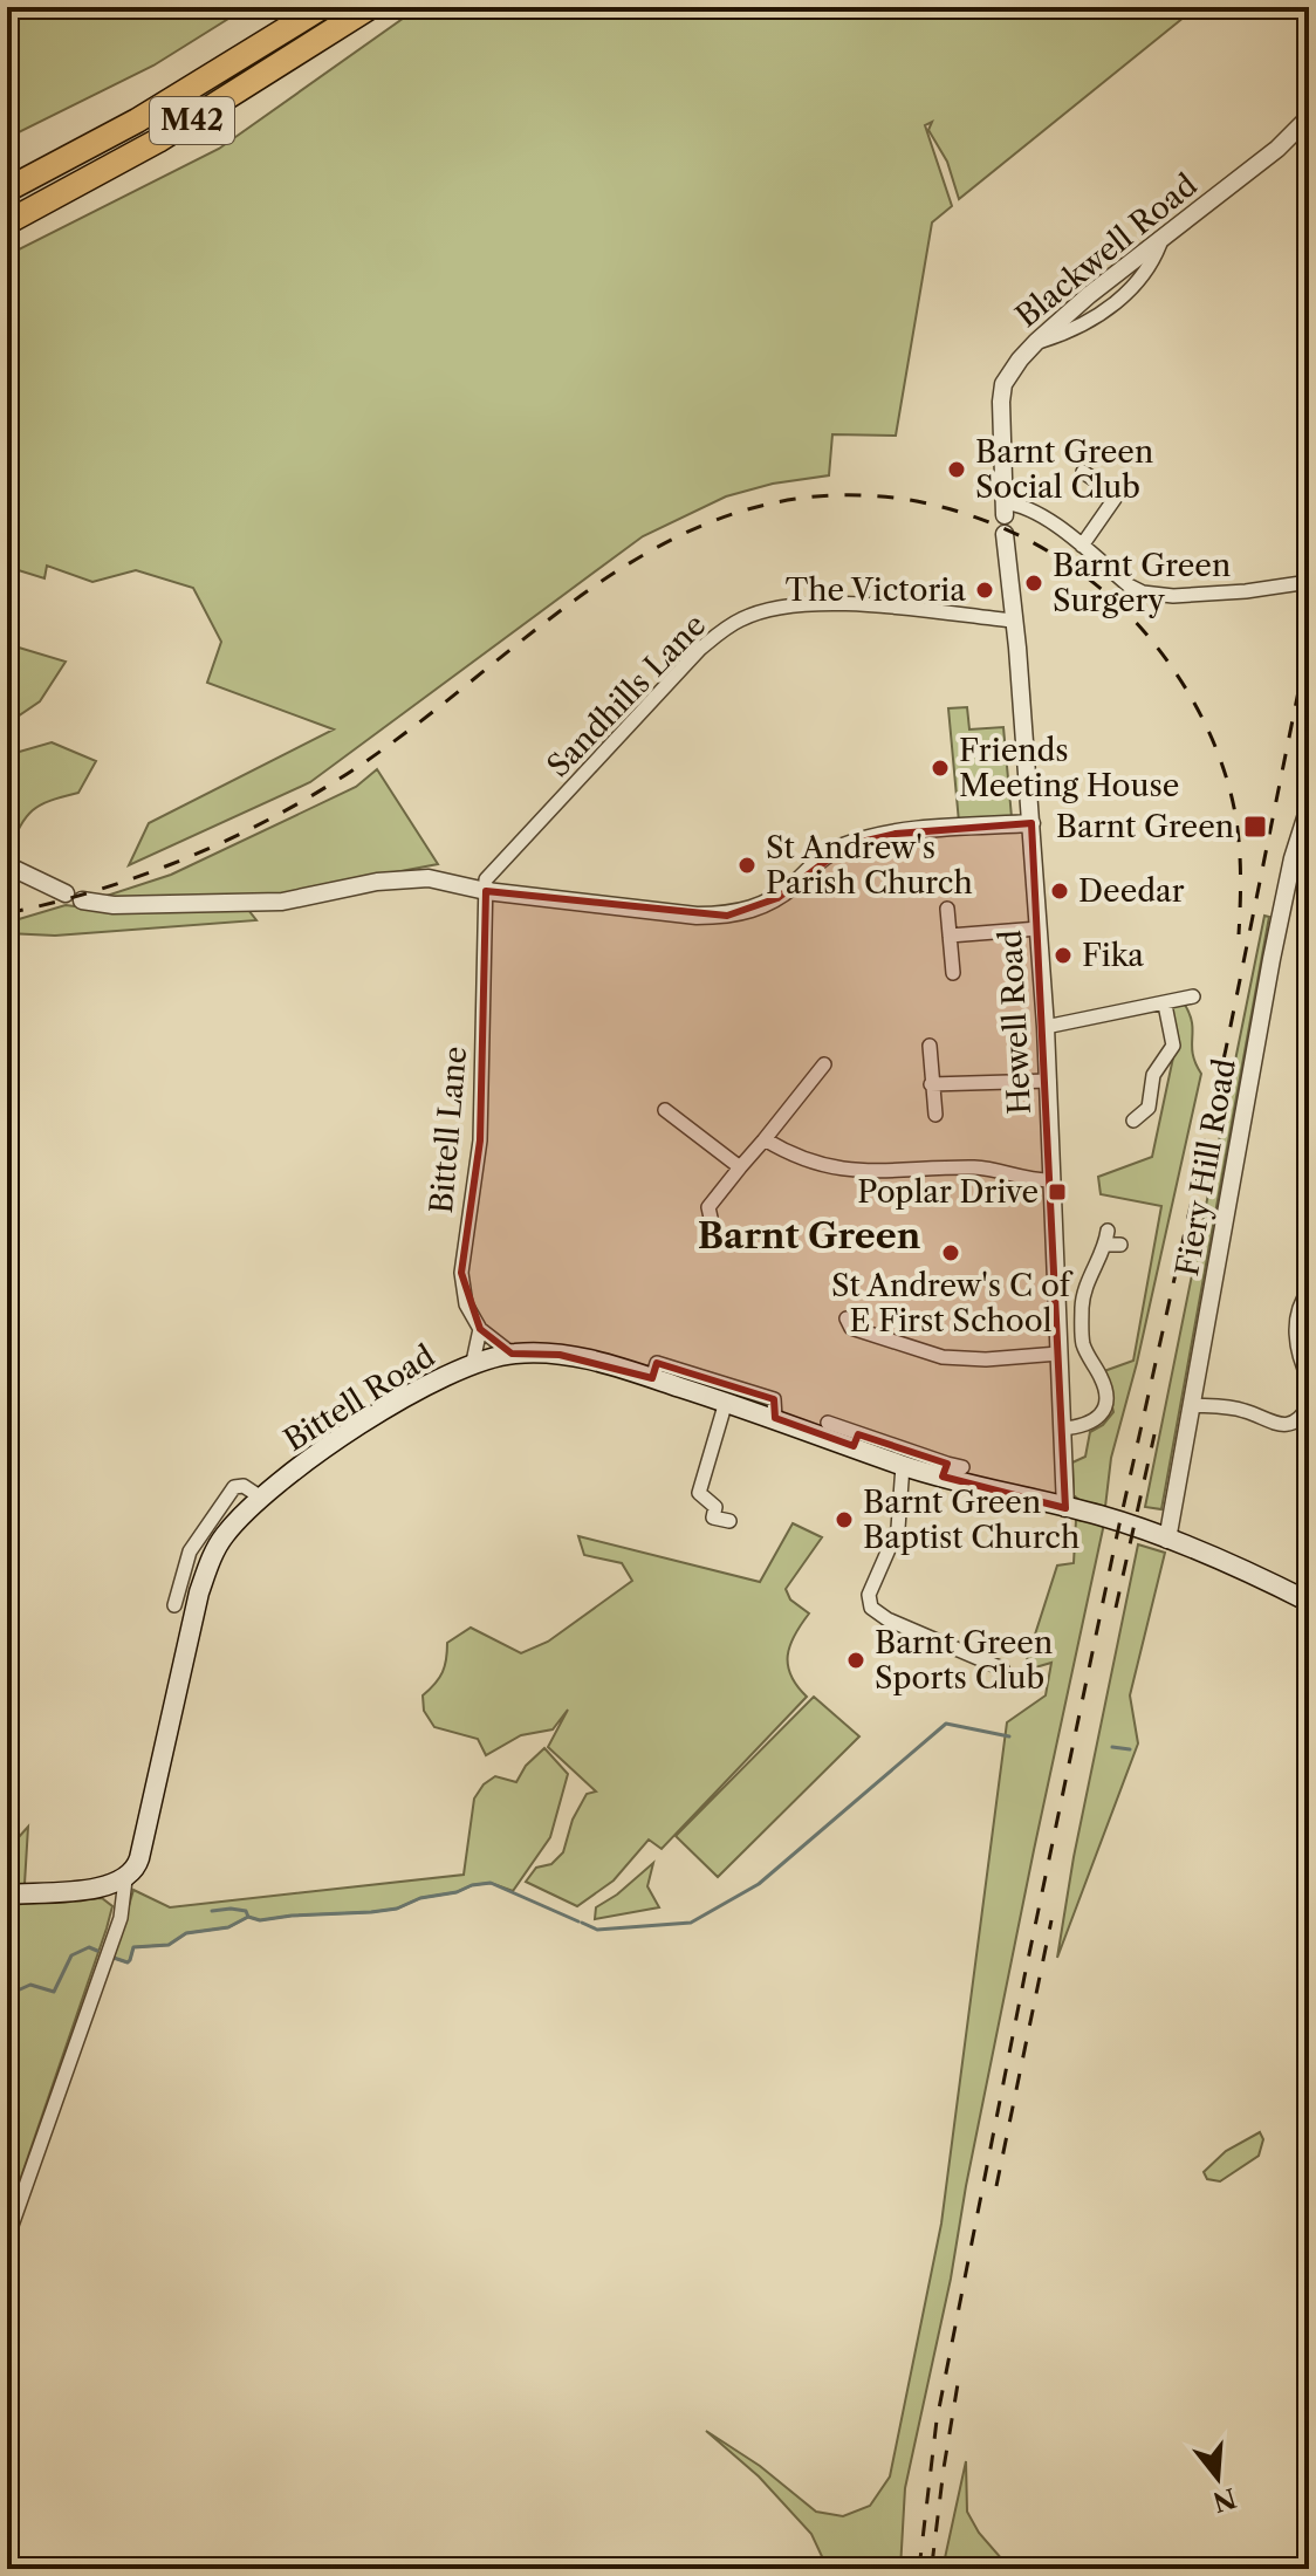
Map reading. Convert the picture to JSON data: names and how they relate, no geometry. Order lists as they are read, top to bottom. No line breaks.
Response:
{"streets":{"highway":["M42"],"main road":["Bittell Road"],"street":["Blackwell Road","Sandhills Lane","Hewell Road","Bittell Lane","Fiery Hill Road"]},"crossings":[["Sandhills Lane","Hewell Road"],["Sandhills Lane","Bittell Lane"],["Hewell Road","Bittell Road"],["Fiery Hill Road","Bittell Road"]],"districts":["Barnt Green"],"places":{"other":["Barnt Green Social Club","Barnt Green Surgery","The Victoria","Friends Meeting House","St Andrew's Parish Church","Deedar","Fika","St Andrew's C of E First School","Barnt Green Baptist Church","Barnt Green Sports Club"],"transit":["Barnt Green","Poplar Drive"]},"north":"bottom"}
